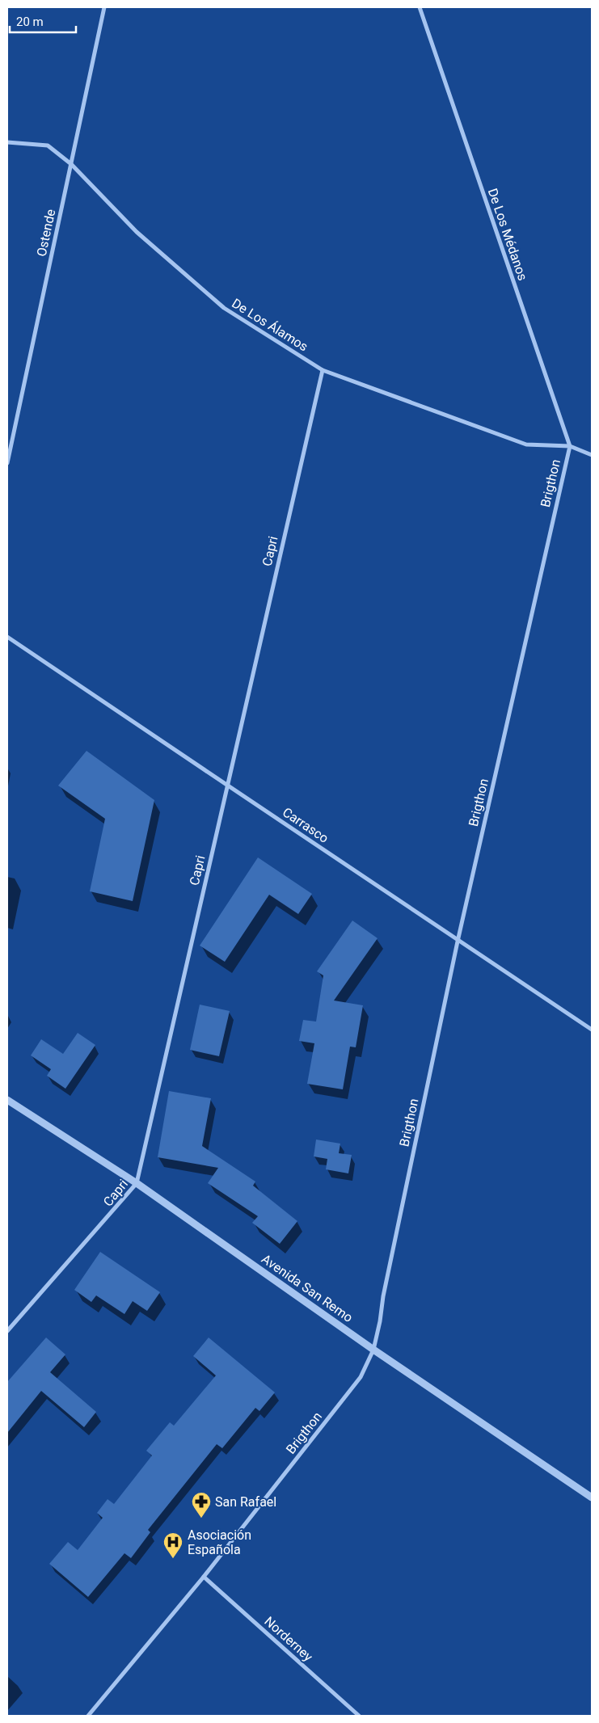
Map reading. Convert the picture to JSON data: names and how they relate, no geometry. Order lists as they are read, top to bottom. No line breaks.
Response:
{"streets":{"street":["Ostende","De Los Médanos","De Los Álamos","Brigthon","Capri","Carrasco","Avenida San Remo","Norderney"]},"crossings":[["Ostende","De Los Álamos"],["De Los Médanos","De Los Álamos"],["De Los Médanos","Brigthon"],["De Los Álamos","Brigthon"],["De Los Álamos","Capri"],["Brigthon","Carrasco"],["Brigthon","Avenida San Remo"],["Brigthon","Norderney"],["Capri","Carrasco"],["Capri","Avenida San Remo"]],"places":{"pharmacy":["San Rafael"],"hospital":["Asociación Española"]},"scale_bar":"20 m"}
